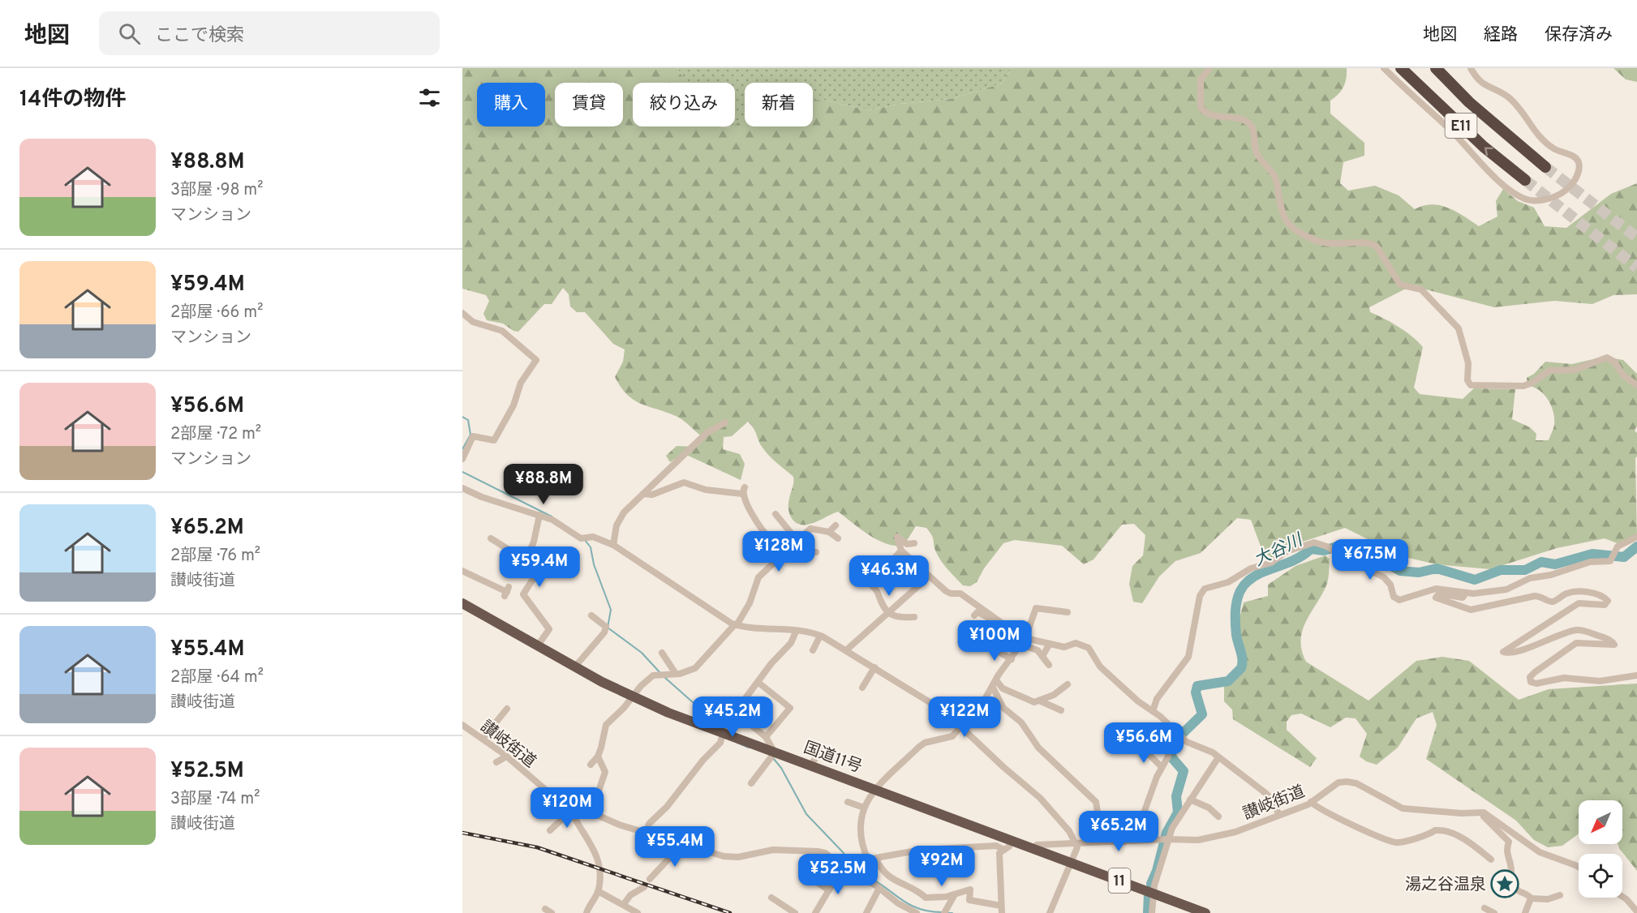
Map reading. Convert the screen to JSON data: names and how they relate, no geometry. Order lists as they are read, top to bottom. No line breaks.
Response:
{"streets":{"highway":["E11","国道11号","11"],"street":["讃岐街道"]},"crossings":[["讃岐街道","国道11号"]],"water":["大谷川"],"places":{"place":["湯之谷温泉"]},"north":"bottom left","page":{"header":"地図","search":"ここで検索","nav":["地図","経路","保存済み"],"heading":"14件の物件","chip":["購入","賃貸","絞り込み","新着"],"list":[{"name":"¥88.8M","note":"3部屋 · 98 m² · マンション"},{"name":"¥59.4M","note":"2部屋 · 66 m² · マンション"},{"name":"¥56.6M","note":"2部屋 · 72 m² · マンション"},{"name":"¥65.2M","note":"2部屋 · 76 m² · 讃岐街道"},{"name":"¥55.4M","note":"2部屋 · 64 m² · 讃岐街道"},{"name":"¥52.5M","note":"3部屋 · 74 m² · 讃岐街道"}],"price":["¥88.8M","¥128M","¥67.5M","¥59.4M","¥46.3M","¥100M","¥45.2M","¥122M","¥56.6M","¥120M","¥65.2M","¥55.4M","¥92M","¥52.5M"]}}
